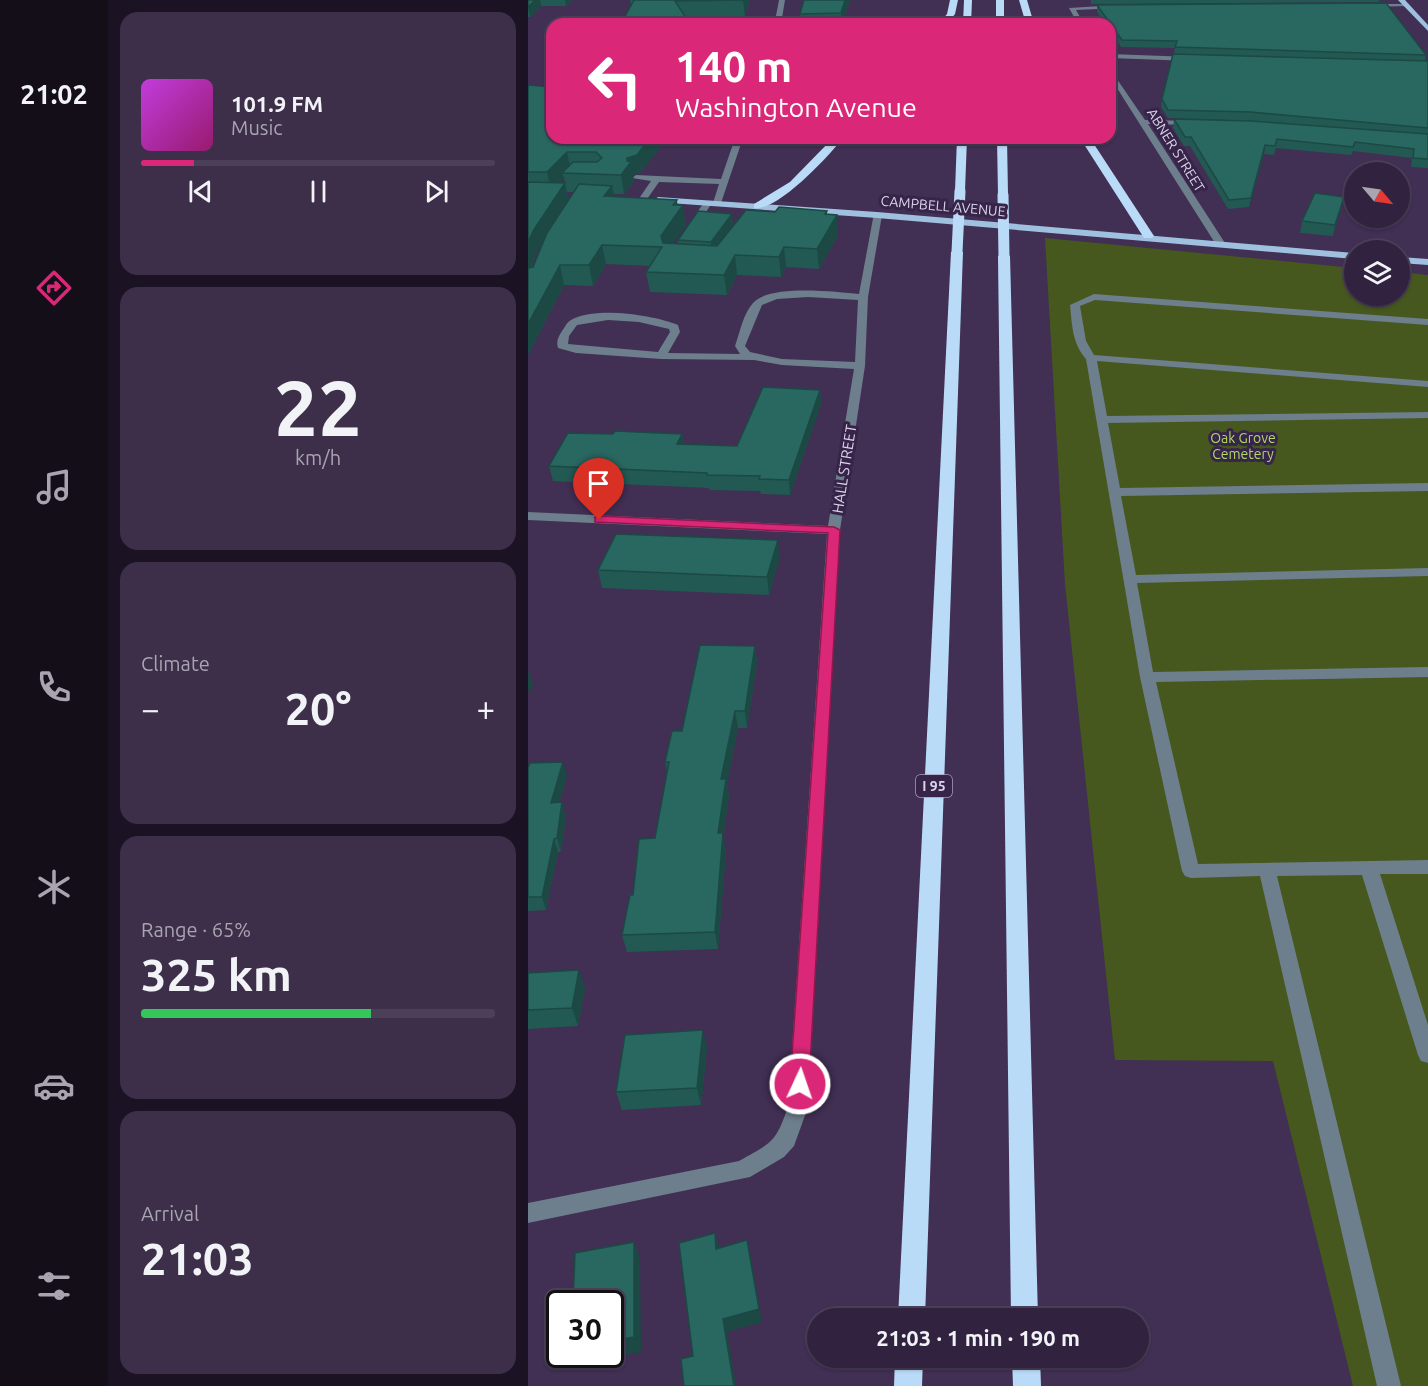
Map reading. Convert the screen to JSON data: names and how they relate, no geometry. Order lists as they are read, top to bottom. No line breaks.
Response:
{"streets":{"highway":["I 95"],"main road":["CAMPBELL AVENUE"],"street":["ABNER STREET","HALL STREET"]},"crossings":[["ABNER STREET","CAMPBELL AVENUE"],["CAMPBELL AVENUE","HALL STREET"]],"parks":["Oak Grove Cemetery"],"north":"bottom right","page":{"tabs":"21:02","turn":["140 m","Washington Avenue"],"song":["101.9 FM","Music"],"tile":[["22","km/h"],"Climate",["Range · 65%","325 km"],["Arrival","21:03"]],"heat":["−","20°","+"],"limit":"30","trip":"21:03 · 1 min · 190 m"}}
